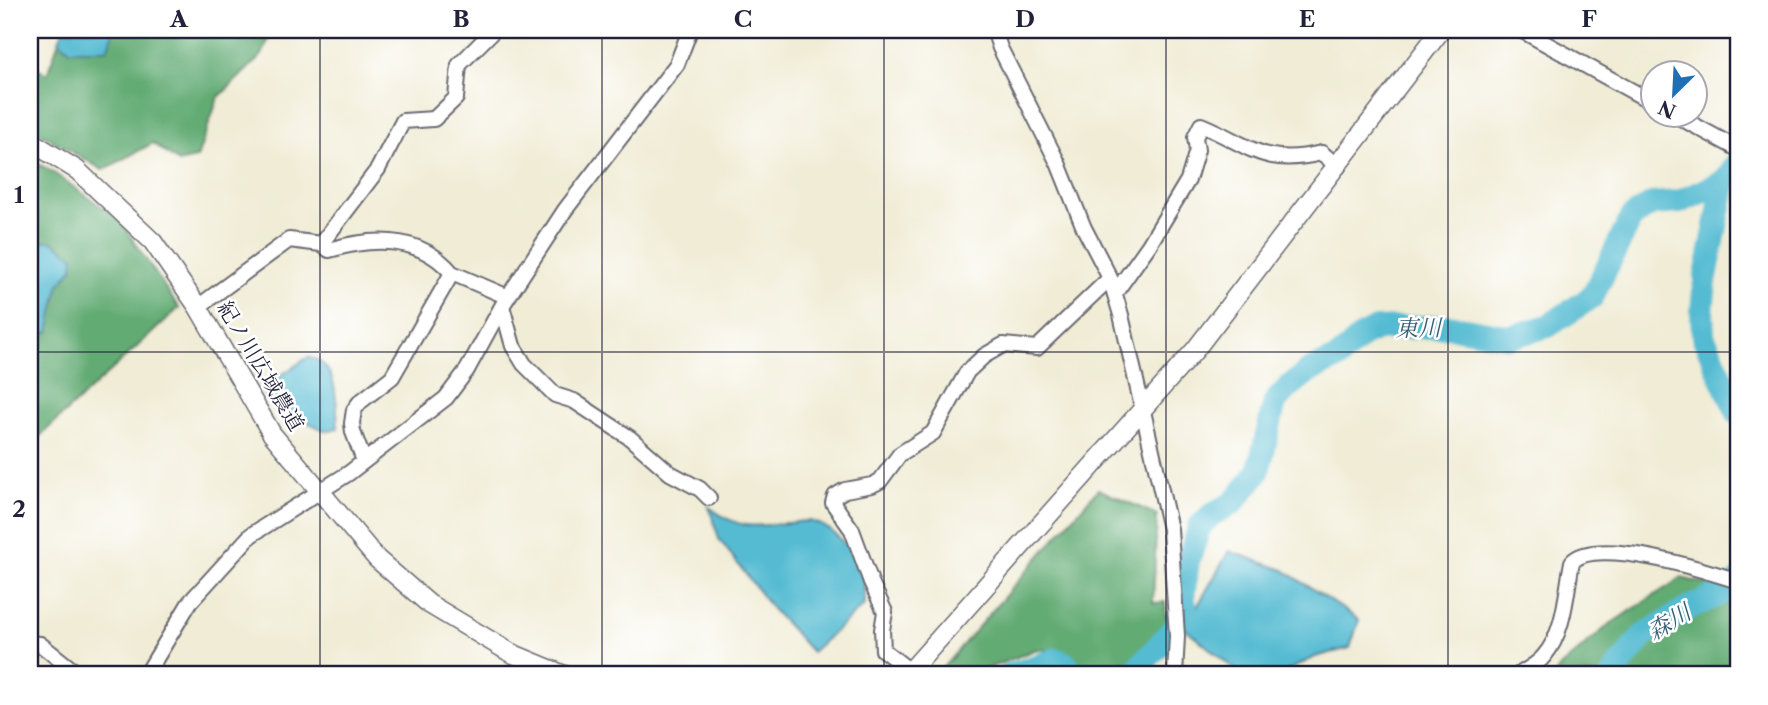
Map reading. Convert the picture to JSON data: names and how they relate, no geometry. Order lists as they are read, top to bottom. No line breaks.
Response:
{"streets":{"street":["紀ノ川広域農道"]},"water":["東川","森川"],"north":"bottom left","grid":{"columns":["A","B","C","D","E","F"],"rows":["1","2"]}}
